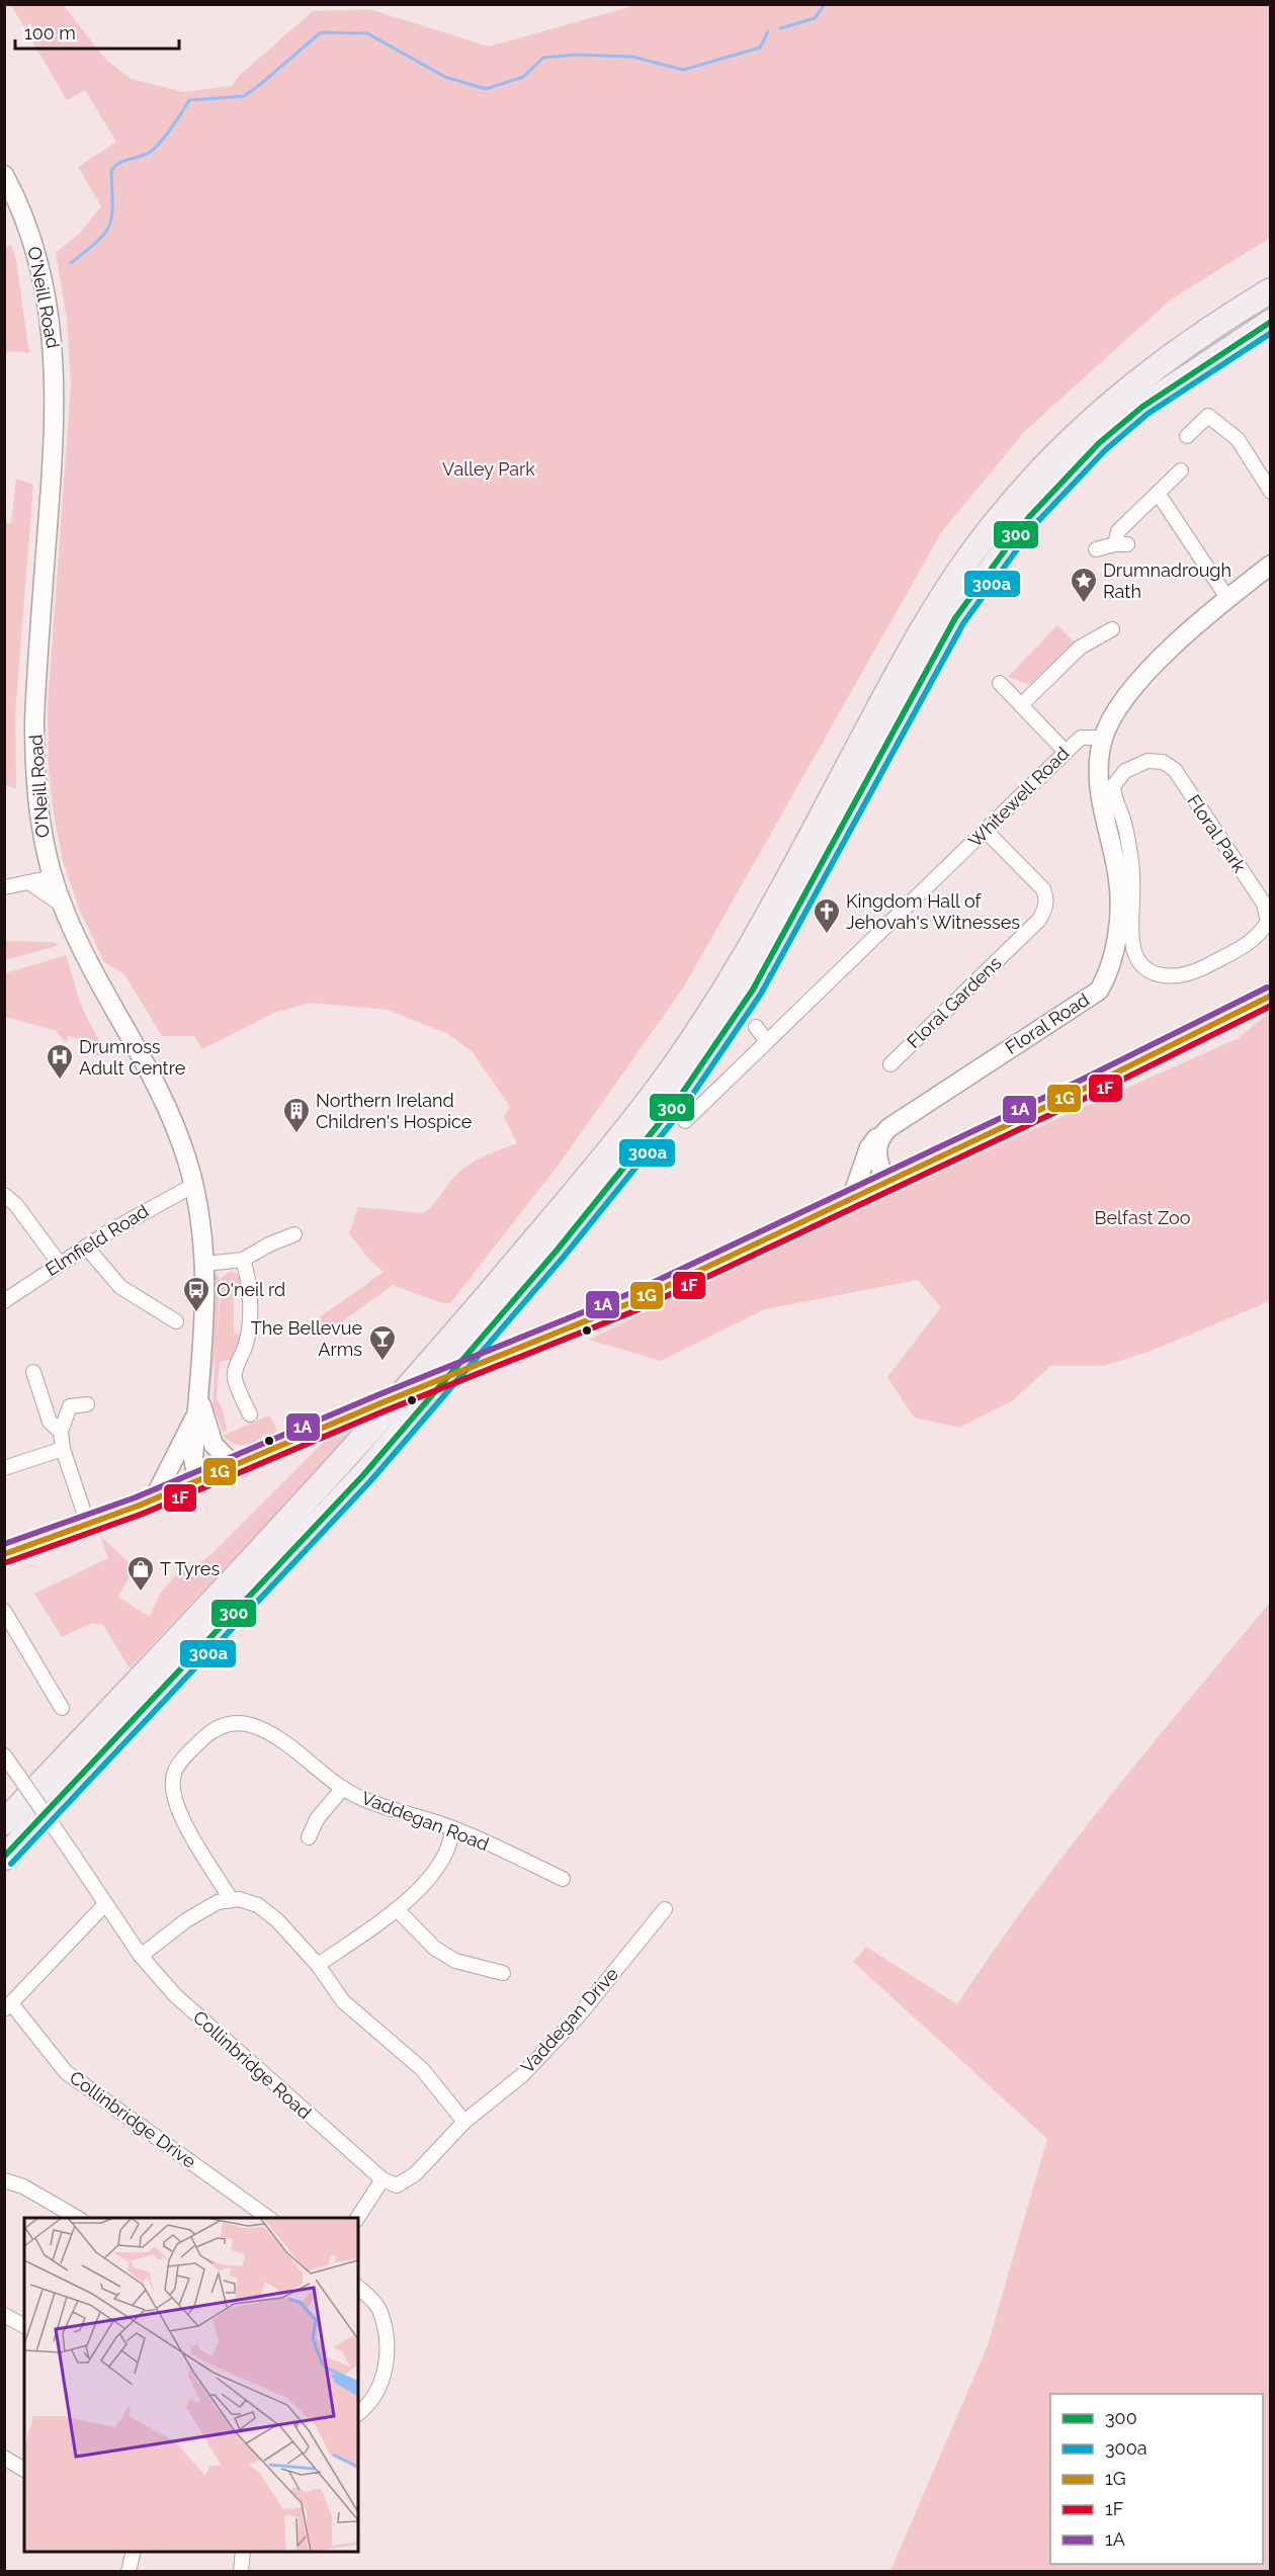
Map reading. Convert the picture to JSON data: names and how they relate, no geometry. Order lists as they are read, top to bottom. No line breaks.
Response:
{"streets":{"main road":["O'Neill Road","Floral Road"],"street":["Whitewell Road","Floral Park","Floral Gardens","Elmfield Road","Vaddegan Road","Vaddegan Drive","Collinbridge Road","Collinbridge Drive"]},"crossings":[["O'Neill Road","Elmfield Road"],["Whitewell Road","Floral Gardens"],["Whitewell Road","Floral Road"],["Floral Park","Floral Road"]],"parks":["Valley Park","Belfast Zoo"],"places":{"place":["Drumnadrough Rath"],"church":["Kingdom Hall of Jehovah's Witnesses"],"hospital":["Drumross Adult Centre"],"building":["Northern Ireland Children's Hospice"],"bus stop":["O'neil rd"],"bar":["The Bellevue Arms"],"shop":["T Tyres"]},"lines":["transit line 300","transit line 300a","transit line 1A","transit line 1G","transit line 1F"],"legend":["300","300a","1G","1F","1A"],"scale_bar":"100 m"}
